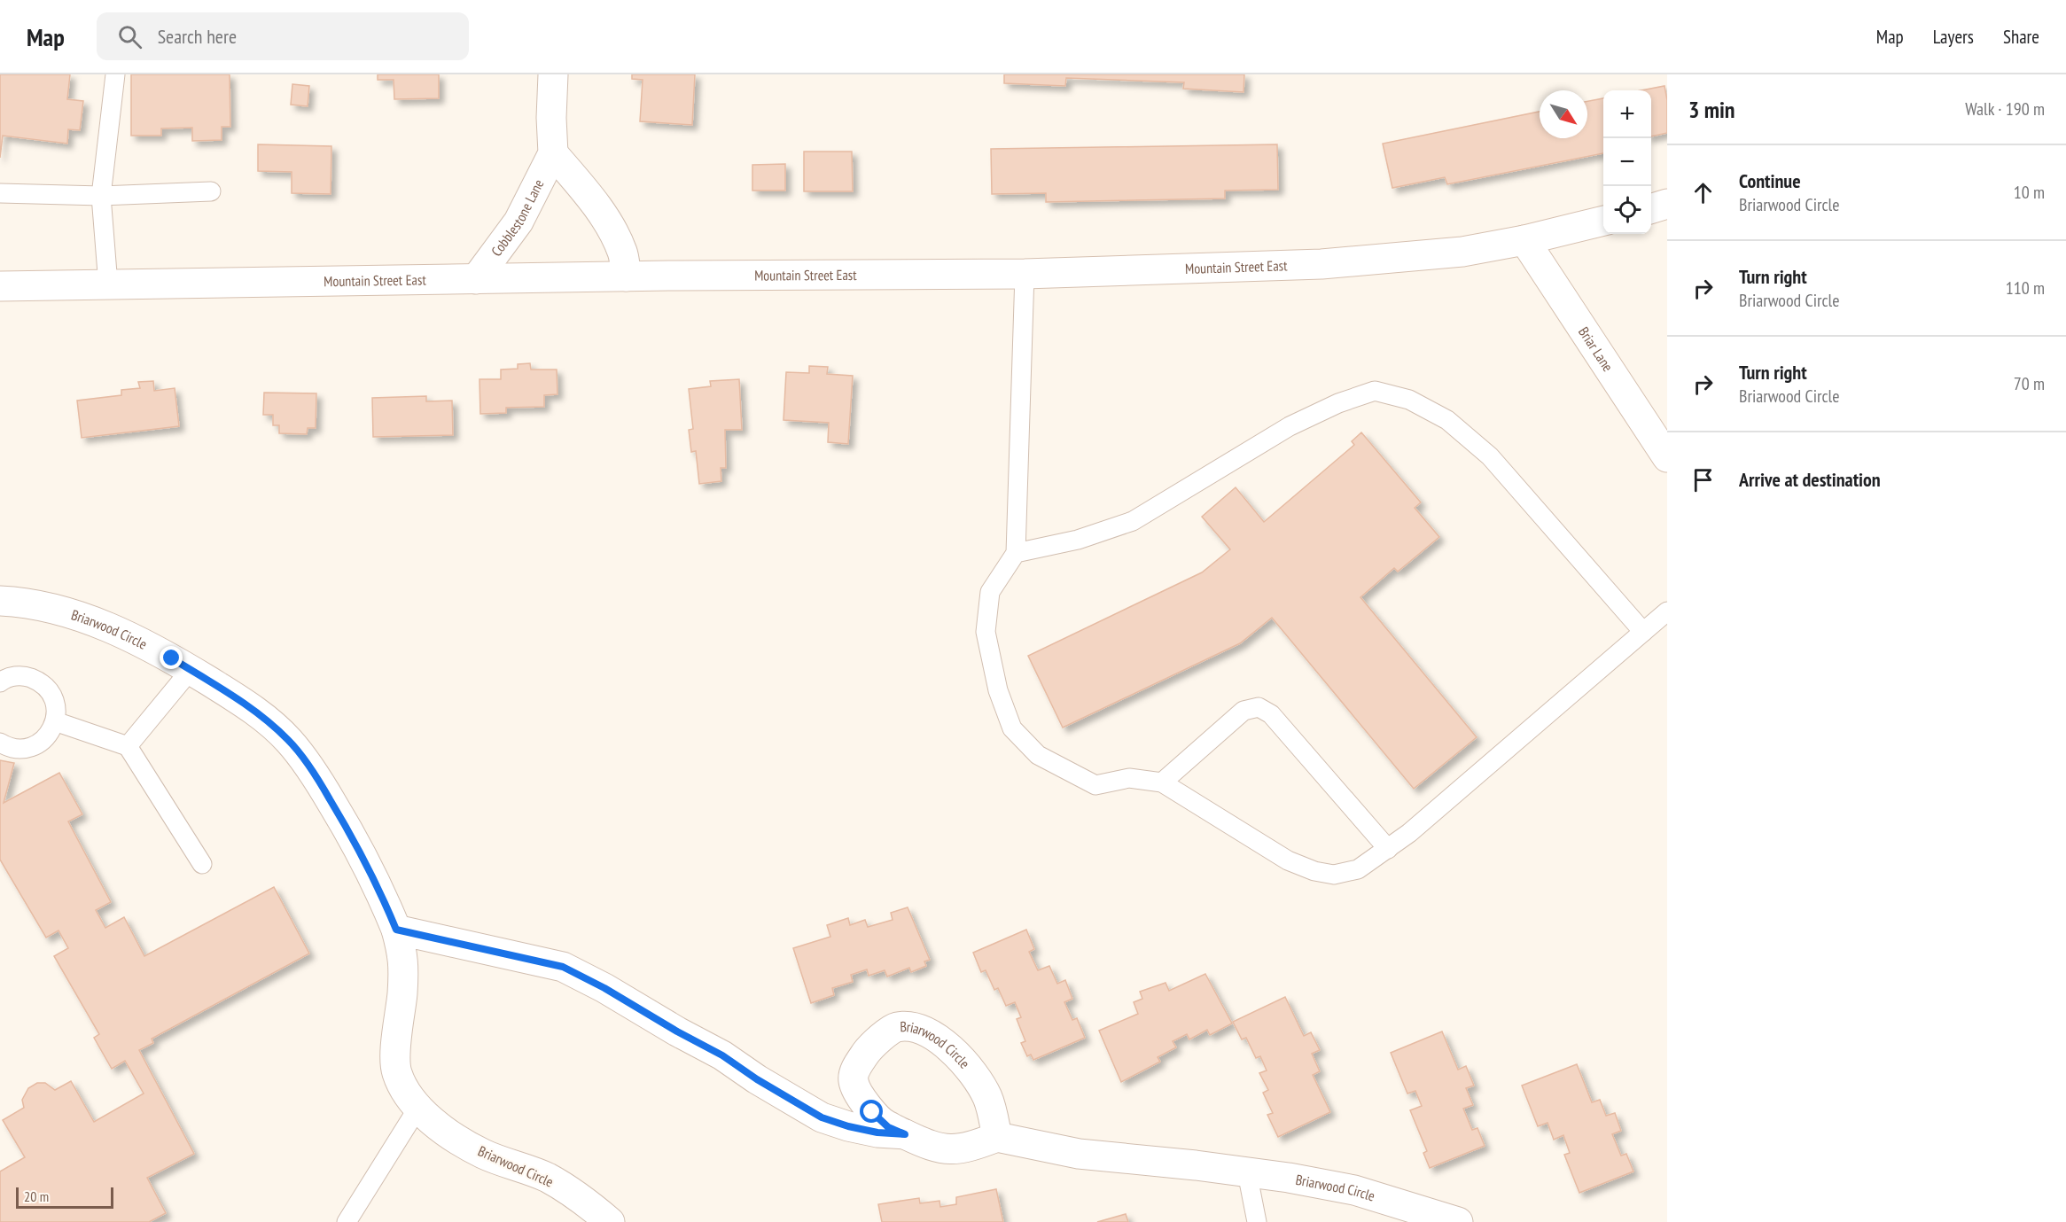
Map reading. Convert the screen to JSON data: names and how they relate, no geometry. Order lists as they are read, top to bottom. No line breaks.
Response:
{"streets":{"street":["Cobblestone Lane","Mountain Street East","Briar Lane","Briarwood Circle"]},"crossings":[["Cobblestone Lane","Mountain Street East"],["Mountain Street East","Briar Lane"]],"scale_bar":"20 m","north":"bottom right","page":{"header":"Map","search":"Search here","nav":["Map","Layers","Share"],"heading":["3 min","Walk · 190 m"],"map_buttons":["+","−"],"list":[["Continue","Briarwood Circle","10 m"],["Turn right","Briarwood Circle","110 m"],["Turn right","Briarwood Circle","70 m"],"Arrive at destination"],"scale":"20 m"}}
